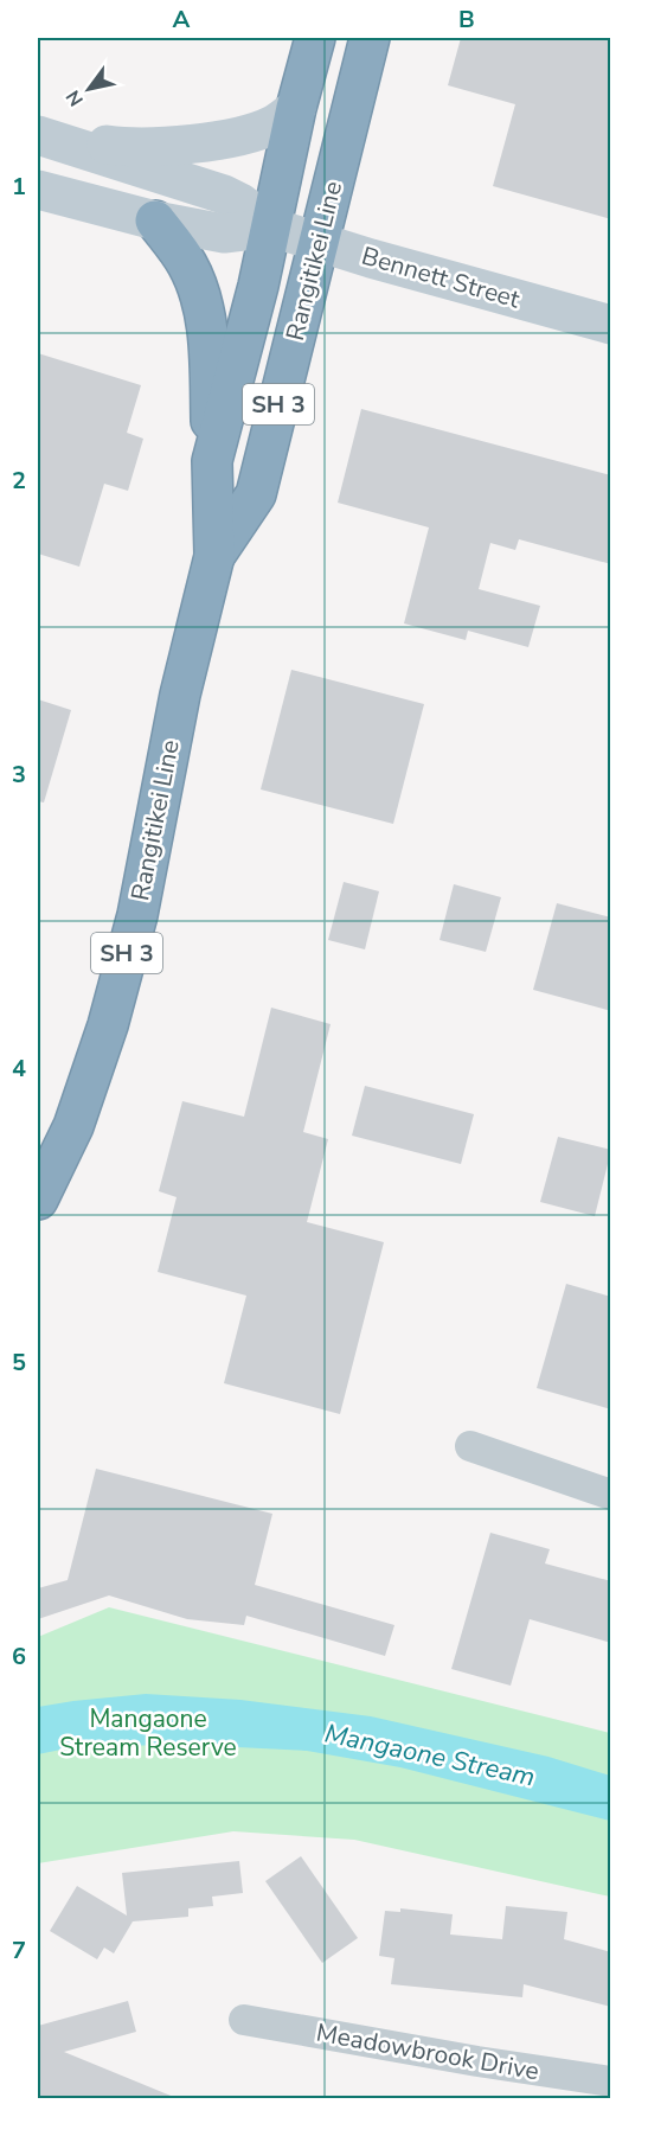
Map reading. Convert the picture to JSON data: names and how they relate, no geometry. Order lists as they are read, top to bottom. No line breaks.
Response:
{"streets":{"highway":["Rangitikei Line","SH 3"],"main road":["Bennett Street"],"street":["Meadowbrook Drive"]},"crossings":[["Rangitikei Line","Bennett Street"]],"water":["Mangaone Stream"],"parks":["Mangaone Stream Reserve"],"north":"bottom left","grid":{"columns":["A","B"],"rows":["1","2","3","4","5","6","7"]}}
